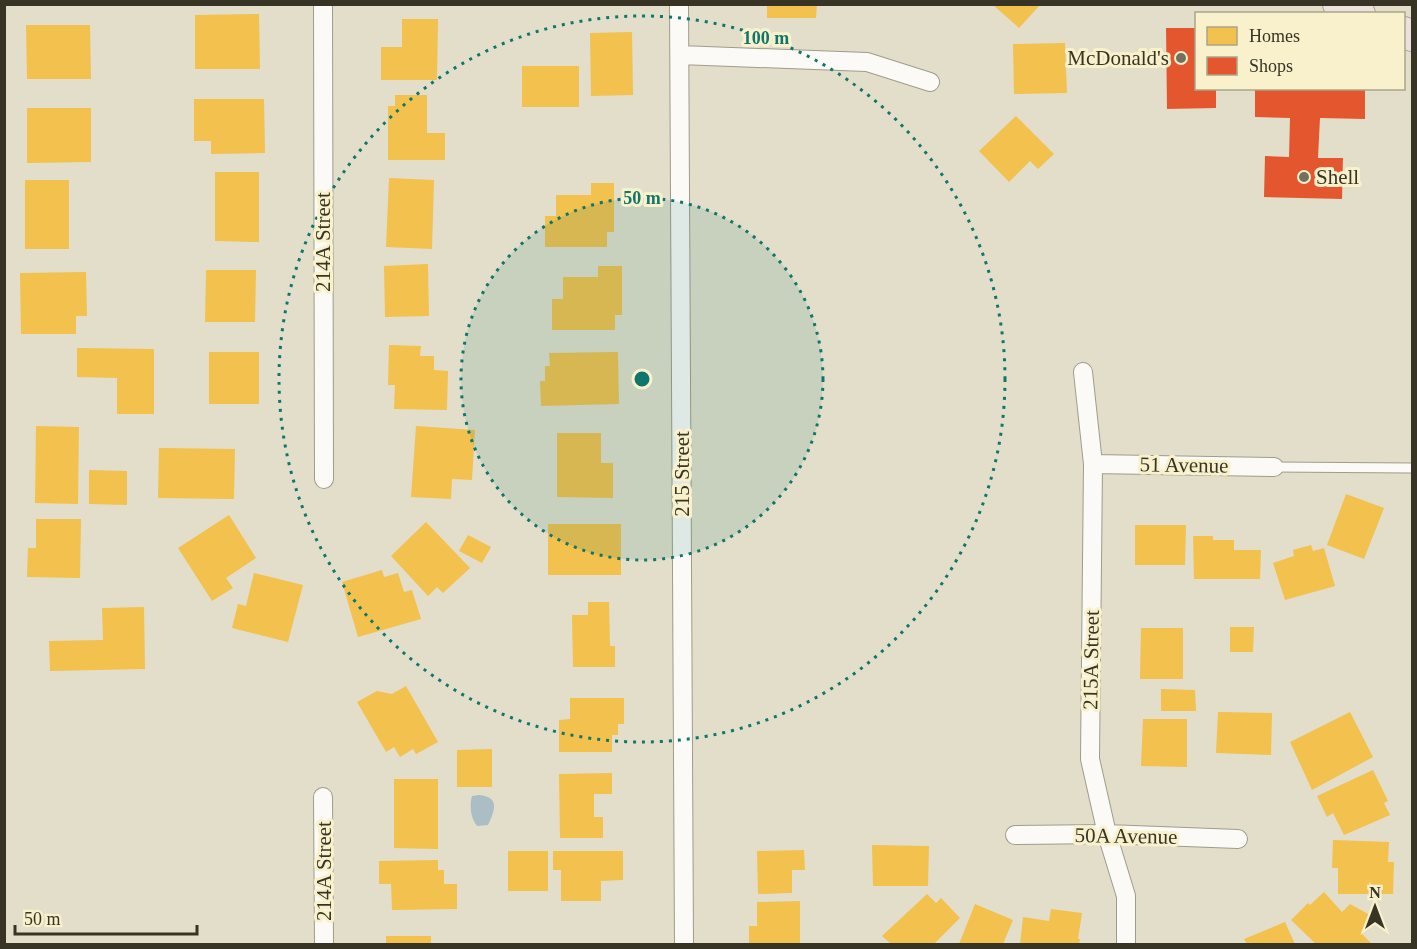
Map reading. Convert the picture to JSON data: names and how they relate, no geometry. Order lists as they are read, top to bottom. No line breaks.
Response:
{"streets":{"street":["214A Street","51 Avenue","215 Street","215A Street","50A Avenue"]},"crossings":[["51 Avenue","215A Street"],["215A Street","50A Avenue"]],"places":["McDonald's","Shell"],"legend":["Homes","Shops"],"scale_bar":"50 m","north":"top","rings":["100 m","50 m"]}
